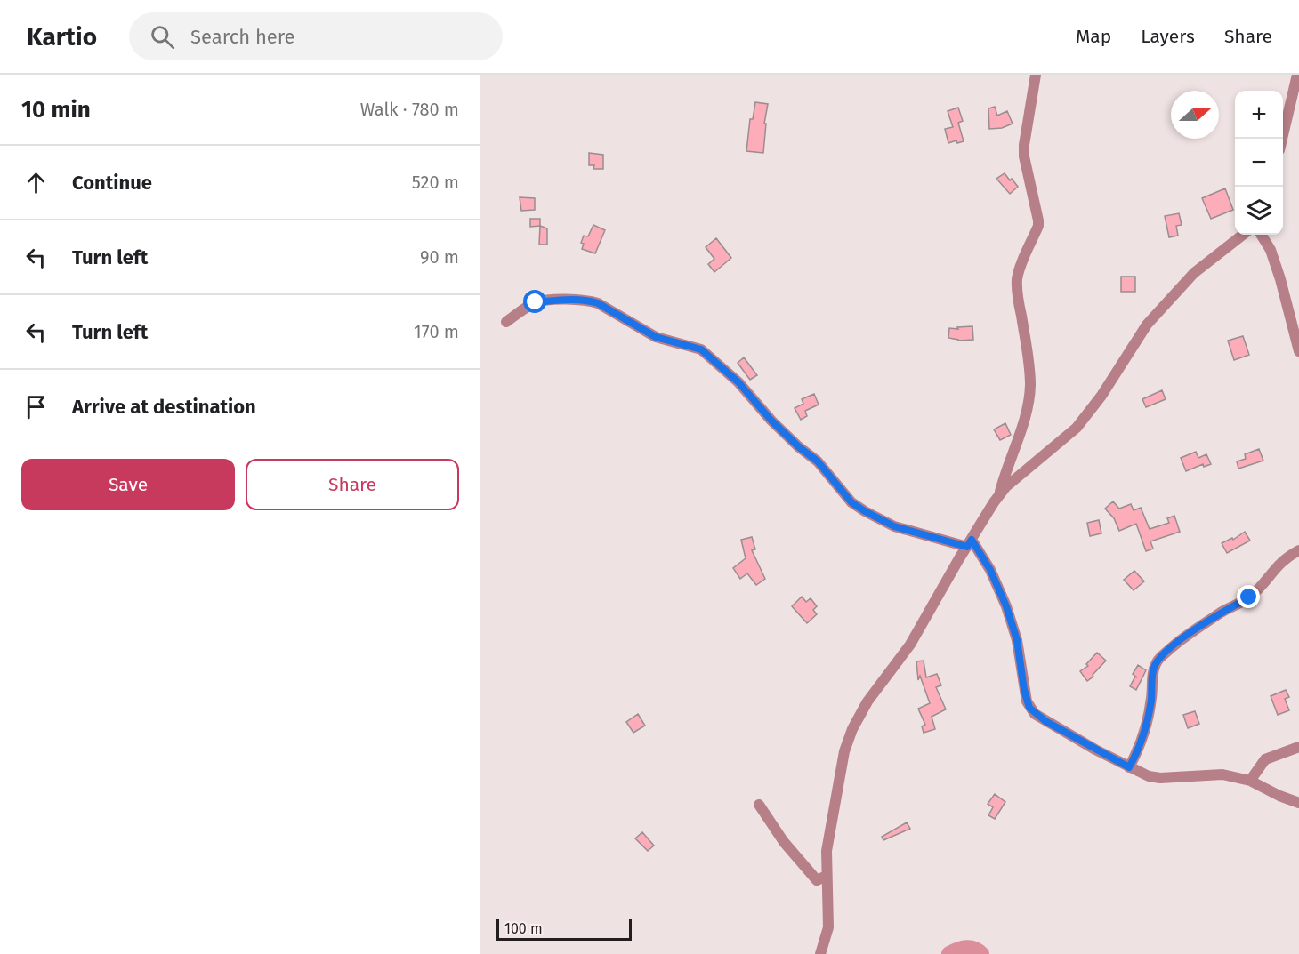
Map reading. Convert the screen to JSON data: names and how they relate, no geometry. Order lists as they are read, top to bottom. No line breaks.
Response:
{"scale_bar":"100 m","north":"right","page":{"header":"Kartio","search":"Search here","nav":["Map","Layers","Share"],"heading":["10 min","Walk · 780 m"],"map_buttons":["+","−"],"list":[["Continue","520 m"],["Turn left","90 m"],["Turn left","170 m"],"Arrive at destination"],"buttons":["Save","Share"],"scale":"100 m"}}
